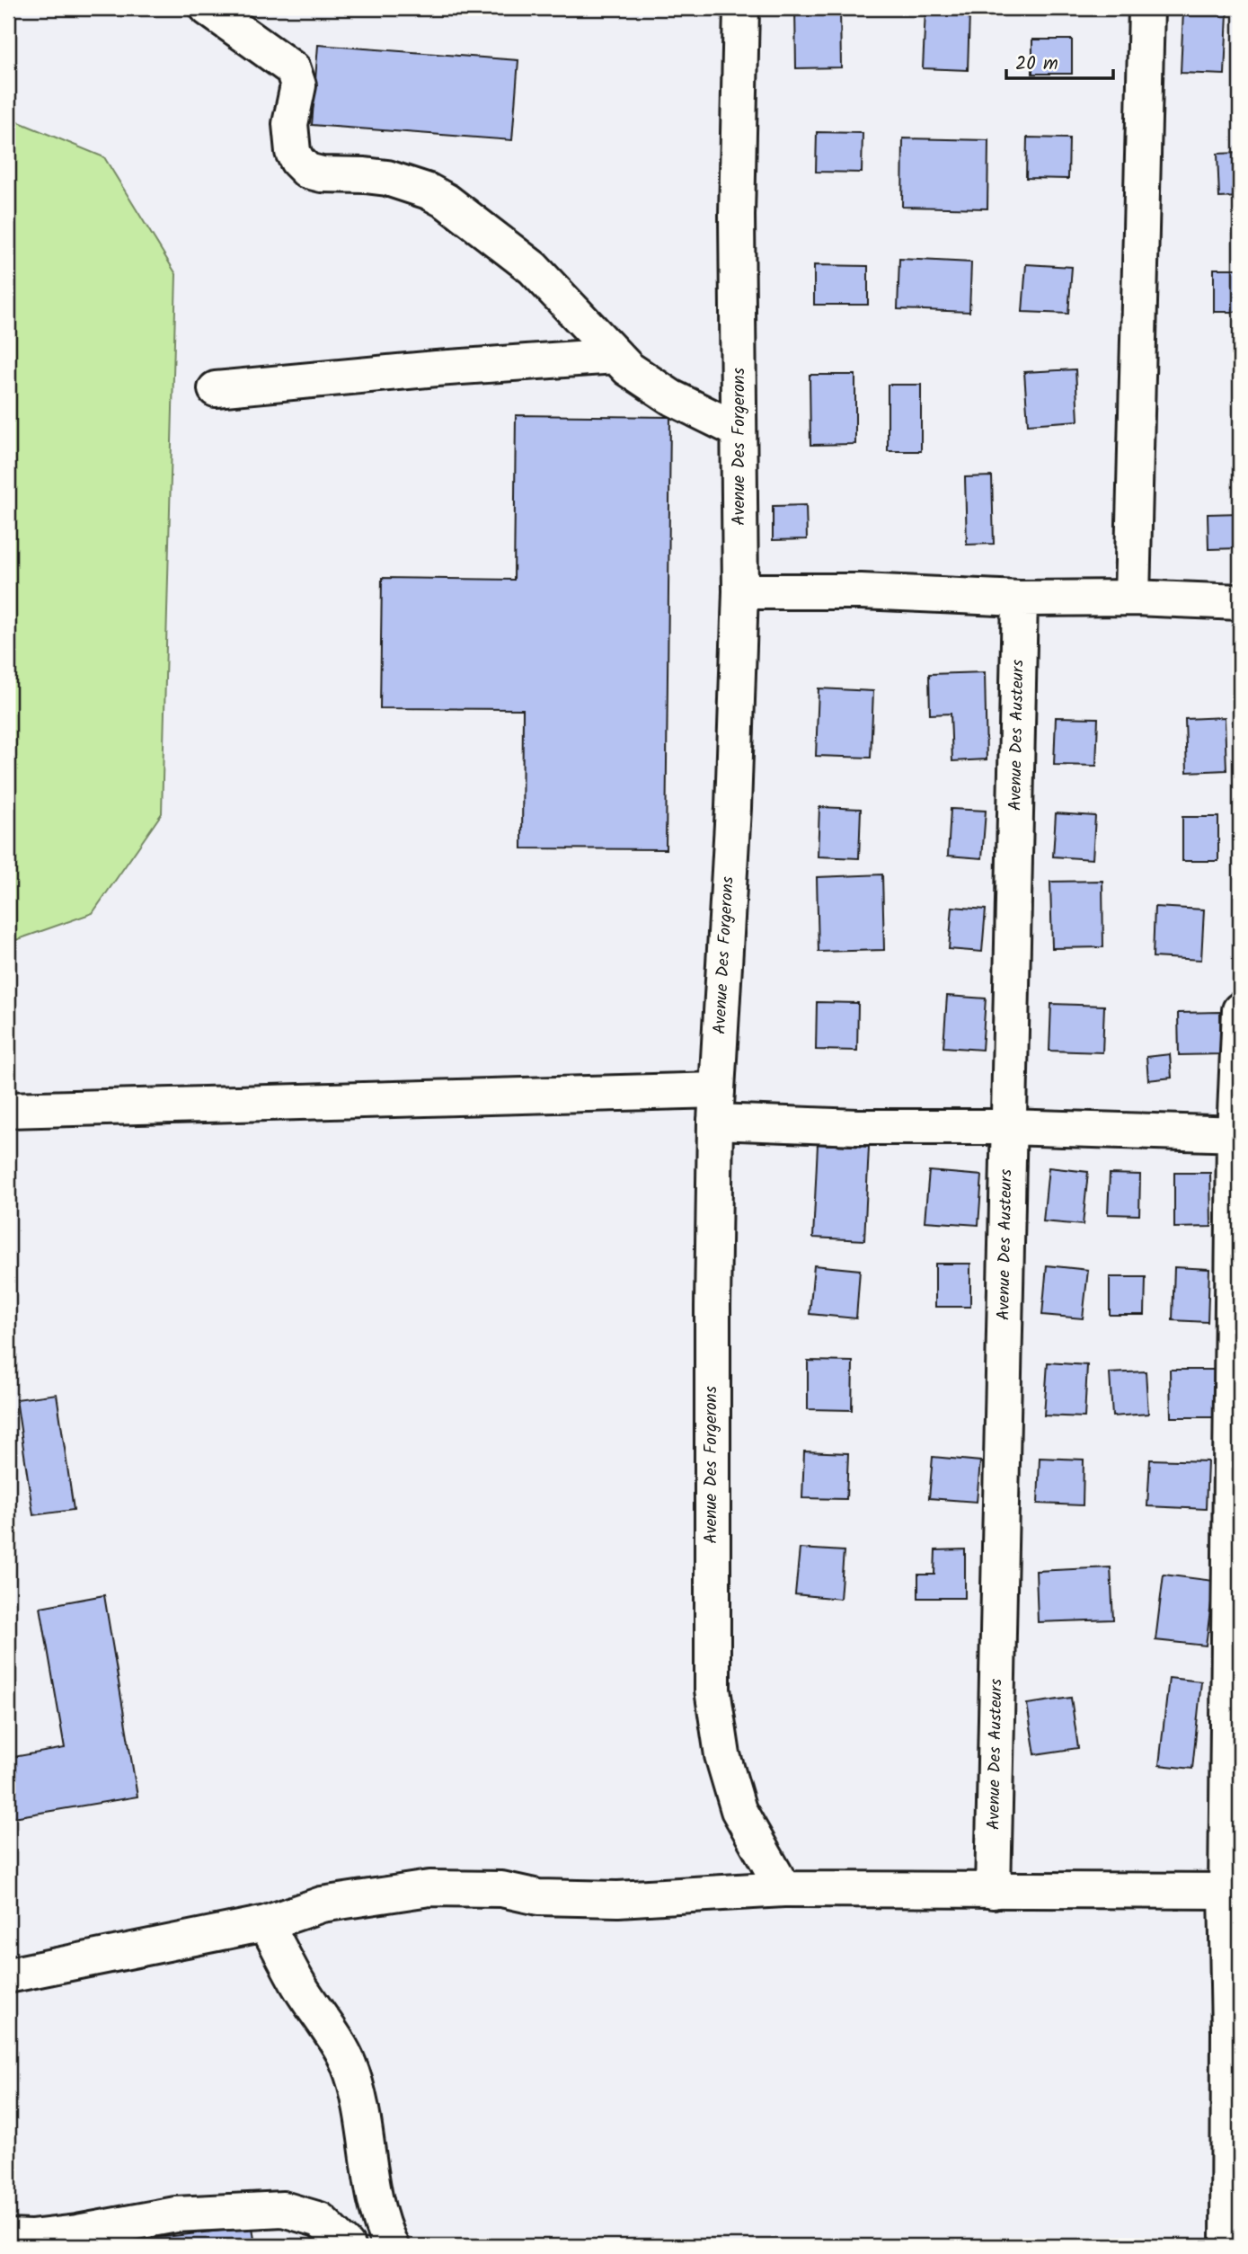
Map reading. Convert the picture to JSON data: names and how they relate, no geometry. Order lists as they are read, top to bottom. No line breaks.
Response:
{"streets":{"street":["Avenue Des Forgerons","Avenue Des Austeurs"]},"scale_bar":"20 m"}
